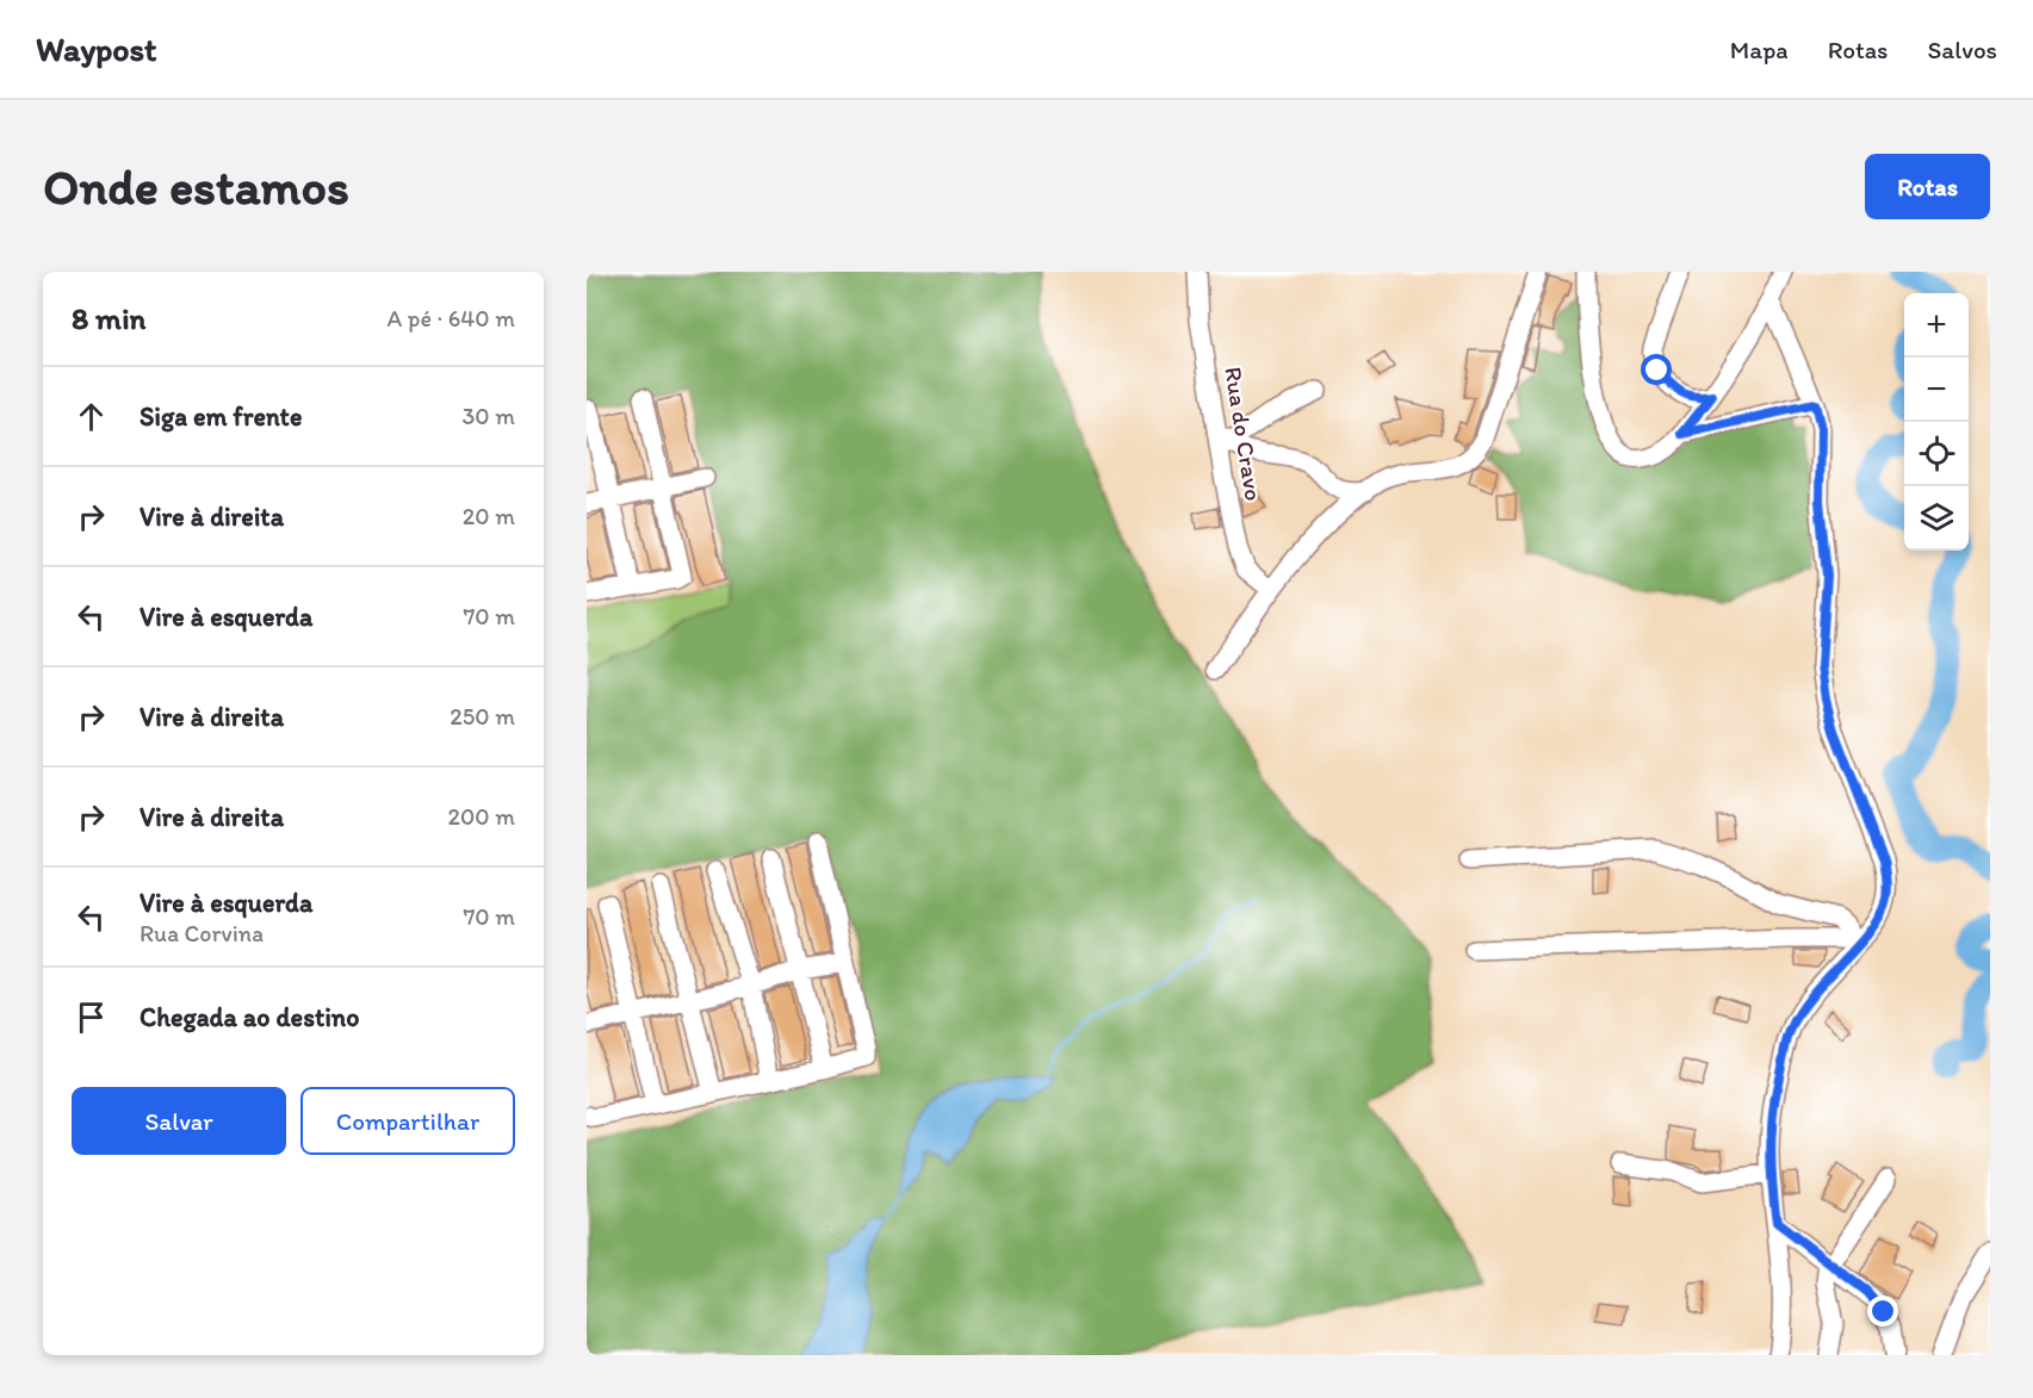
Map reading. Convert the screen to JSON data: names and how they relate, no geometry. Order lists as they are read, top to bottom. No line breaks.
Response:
{"streets":{"street":["Rua do Cravo"]},"page":{"header":"Waypost","nav":["Mapa","Rotas","Salvos"],"buttons":["Rotas",["Salvar","Compartilhar"]],"title":"Onde estamos","heading":["8 min","A pé · 640 m"],"map_buttons":["+","−"],"list":[["Siga em frente","30 m"],["Vire à direita","20 m"],["Vire à esquerda","70 m"],["Vire à direita","250 m"],["Vire à direita","200 m"],["Vire à esquerda","Rua Corvina","70 m"],"Chegada ao destino"]}}
